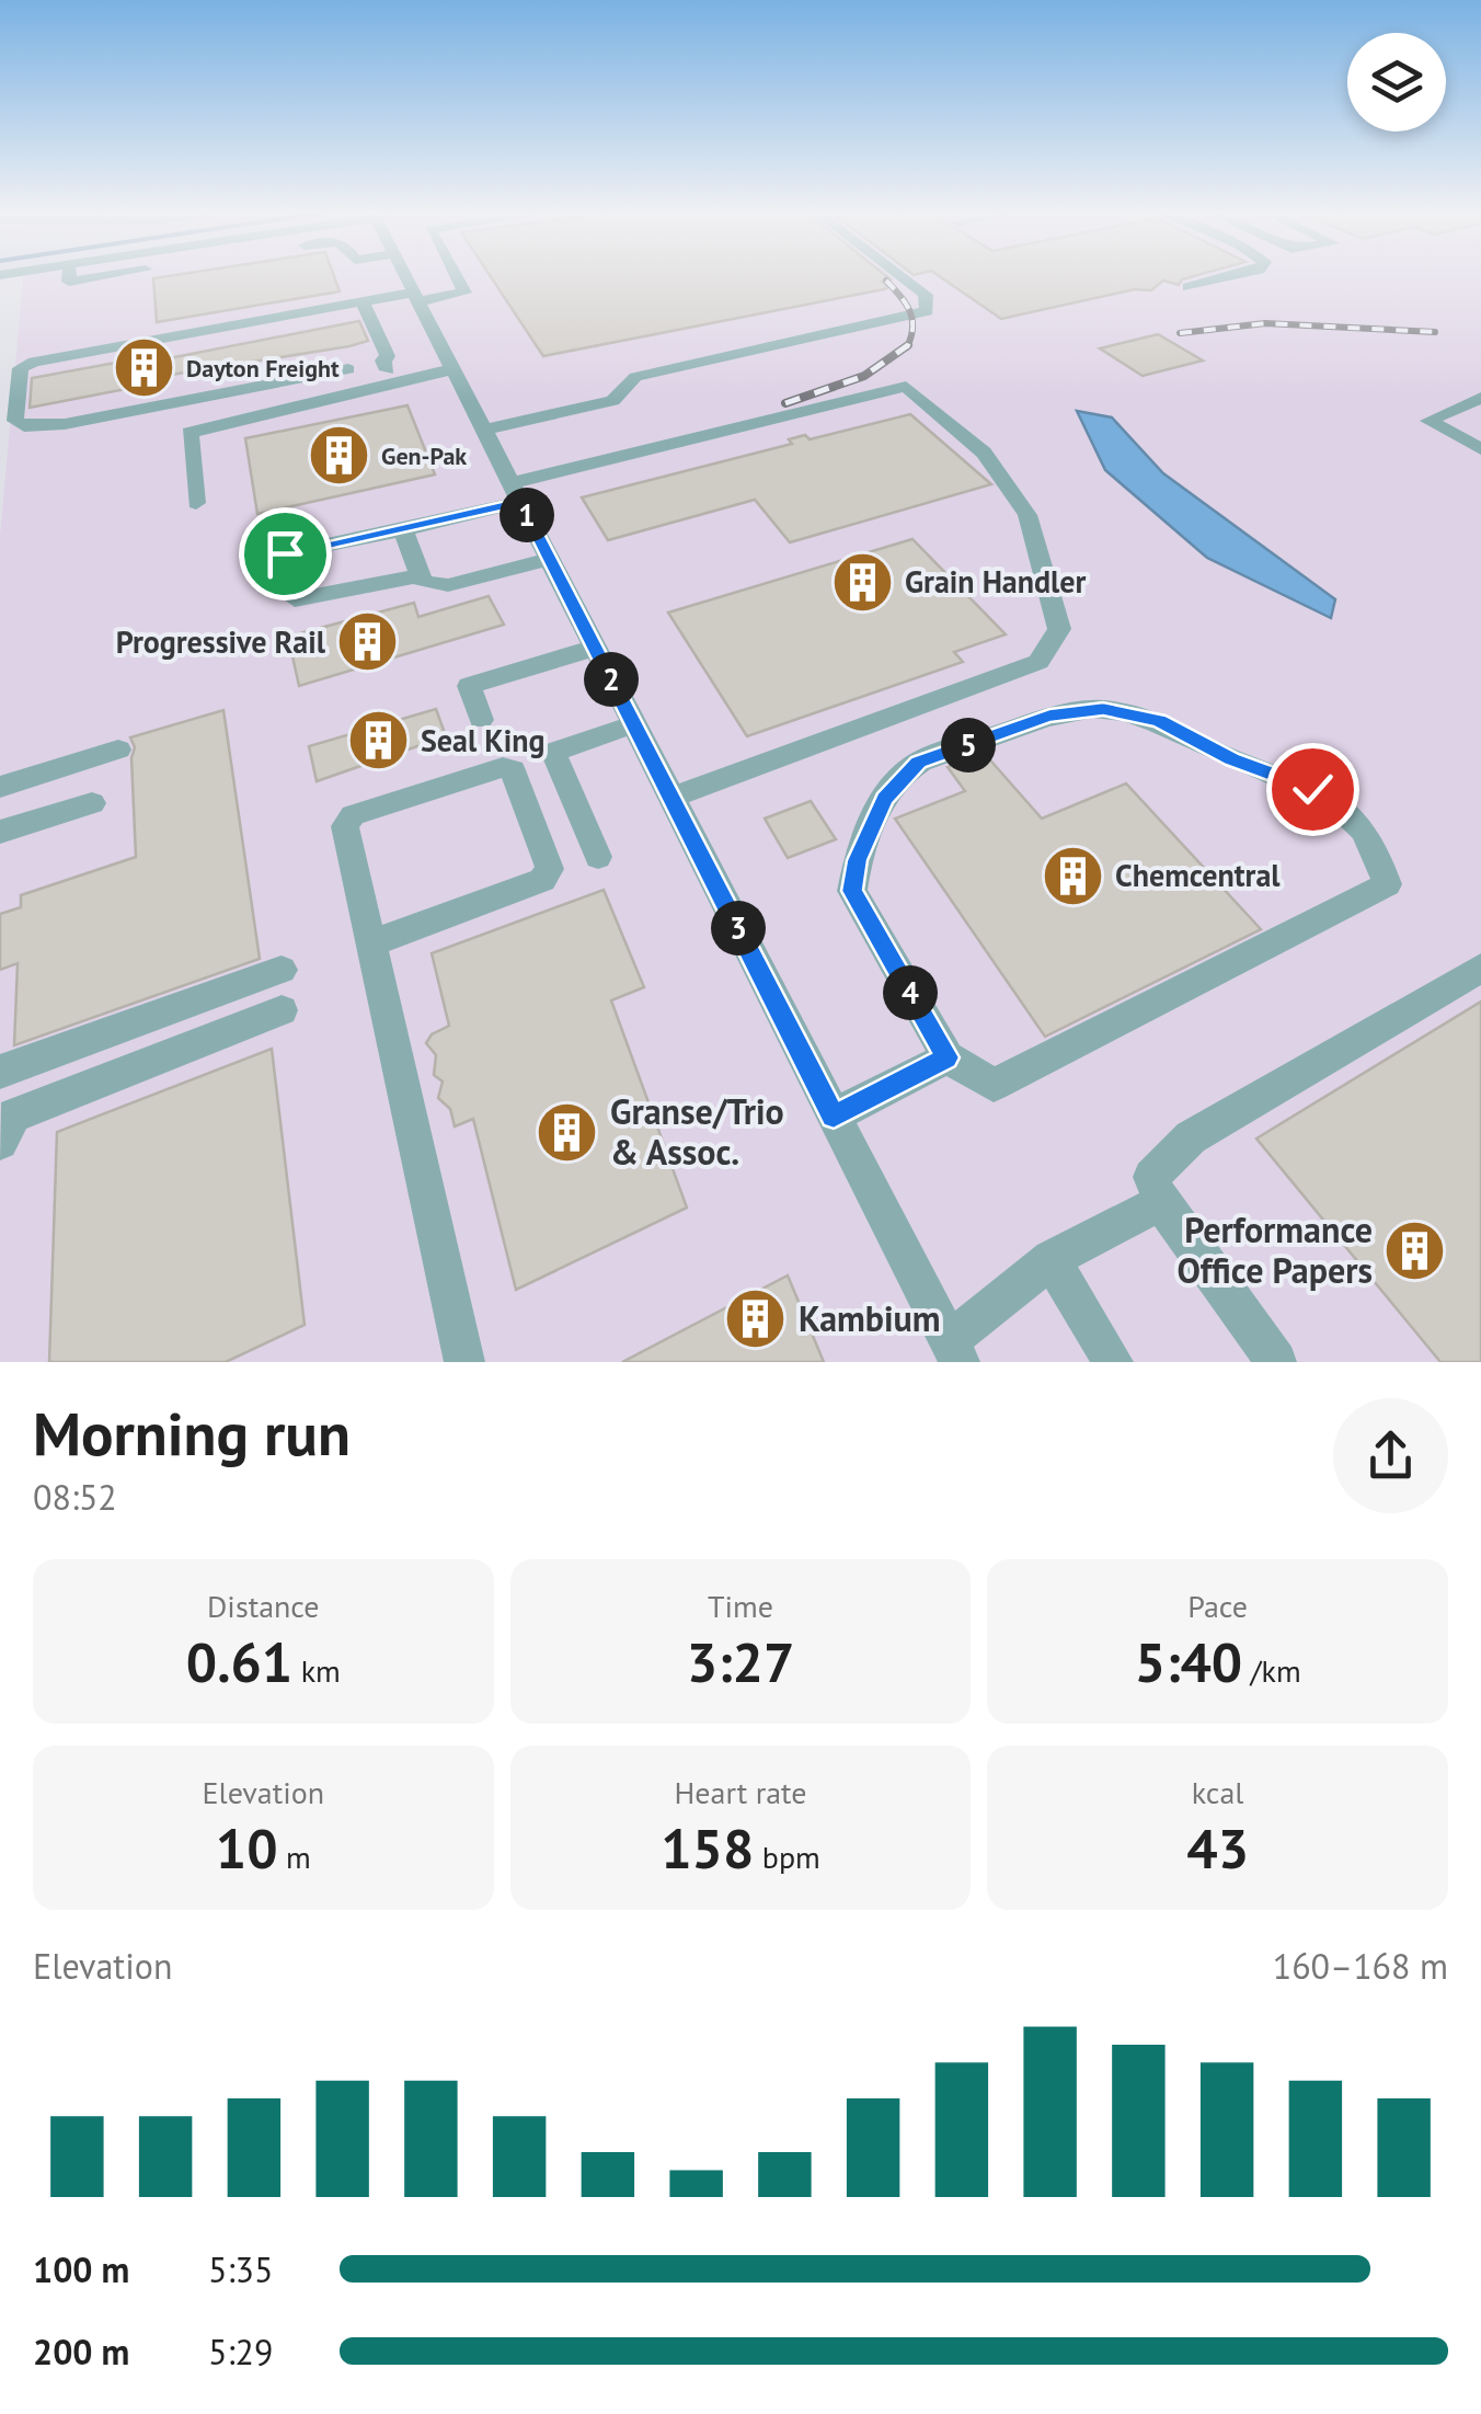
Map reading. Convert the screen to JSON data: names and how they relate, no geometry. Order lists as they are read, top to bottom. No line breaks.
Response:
{"places":{"building":["Dayton Freight","Gen-Pak","Grain Handler","Progressive Rail","Seal King","Chemcentral","Granse/Trio & Assoc.","Performance Office Papers","Kambium"]},"page":{"pins":["1","2","5","3","4"],"heading":["Morning run","08:52"],"stats":[["Distance","0.61 km"],["Time","3:27"],["Pace","5:40 /km"],["Elevation","10 m"],["Heart rate","158 bpm"],["kcal","43"]],"chart":["Elevation","160–168 m"],"list":[{"name":"100 m","note":"5:35"},{"name":"200 m","note":"5:29"}]}}
